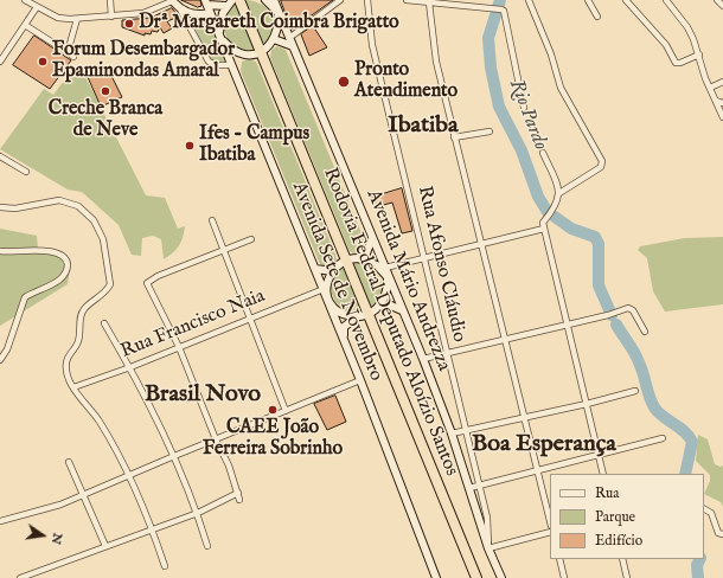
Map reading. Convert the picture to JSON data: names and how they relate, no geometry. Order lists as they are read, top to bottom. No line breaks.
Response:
{"streets":{"highway":["Rodovia Federal Deputado Aloízio Santos"],"street":["Rua Afonso Cláudio","Avenida Mário Andrezza","Avenida Sete de Novembro","Rua Francisco Naia"]},"crossings":[["Rua Afonso Cláudio","Avenida Mário Andrezza"],["Avenida Sete de Novembro","Rua Francisco Naia"]],"districts":["Ibatiba","Brasil Novo","Boa Esperança"],"water":["Rio Pardo"],"places":["Drª Margareth Coimbra Brigatto","Forum Desembargador Epaminondas Amaral","Pronto Atendimento","Creche Branca de Neve","Ifes - Campus Ibatiba","CAEE João Ferreira Sobrinho"],"legend":["Rua","Parque","Edifício"],"north":"right"}
